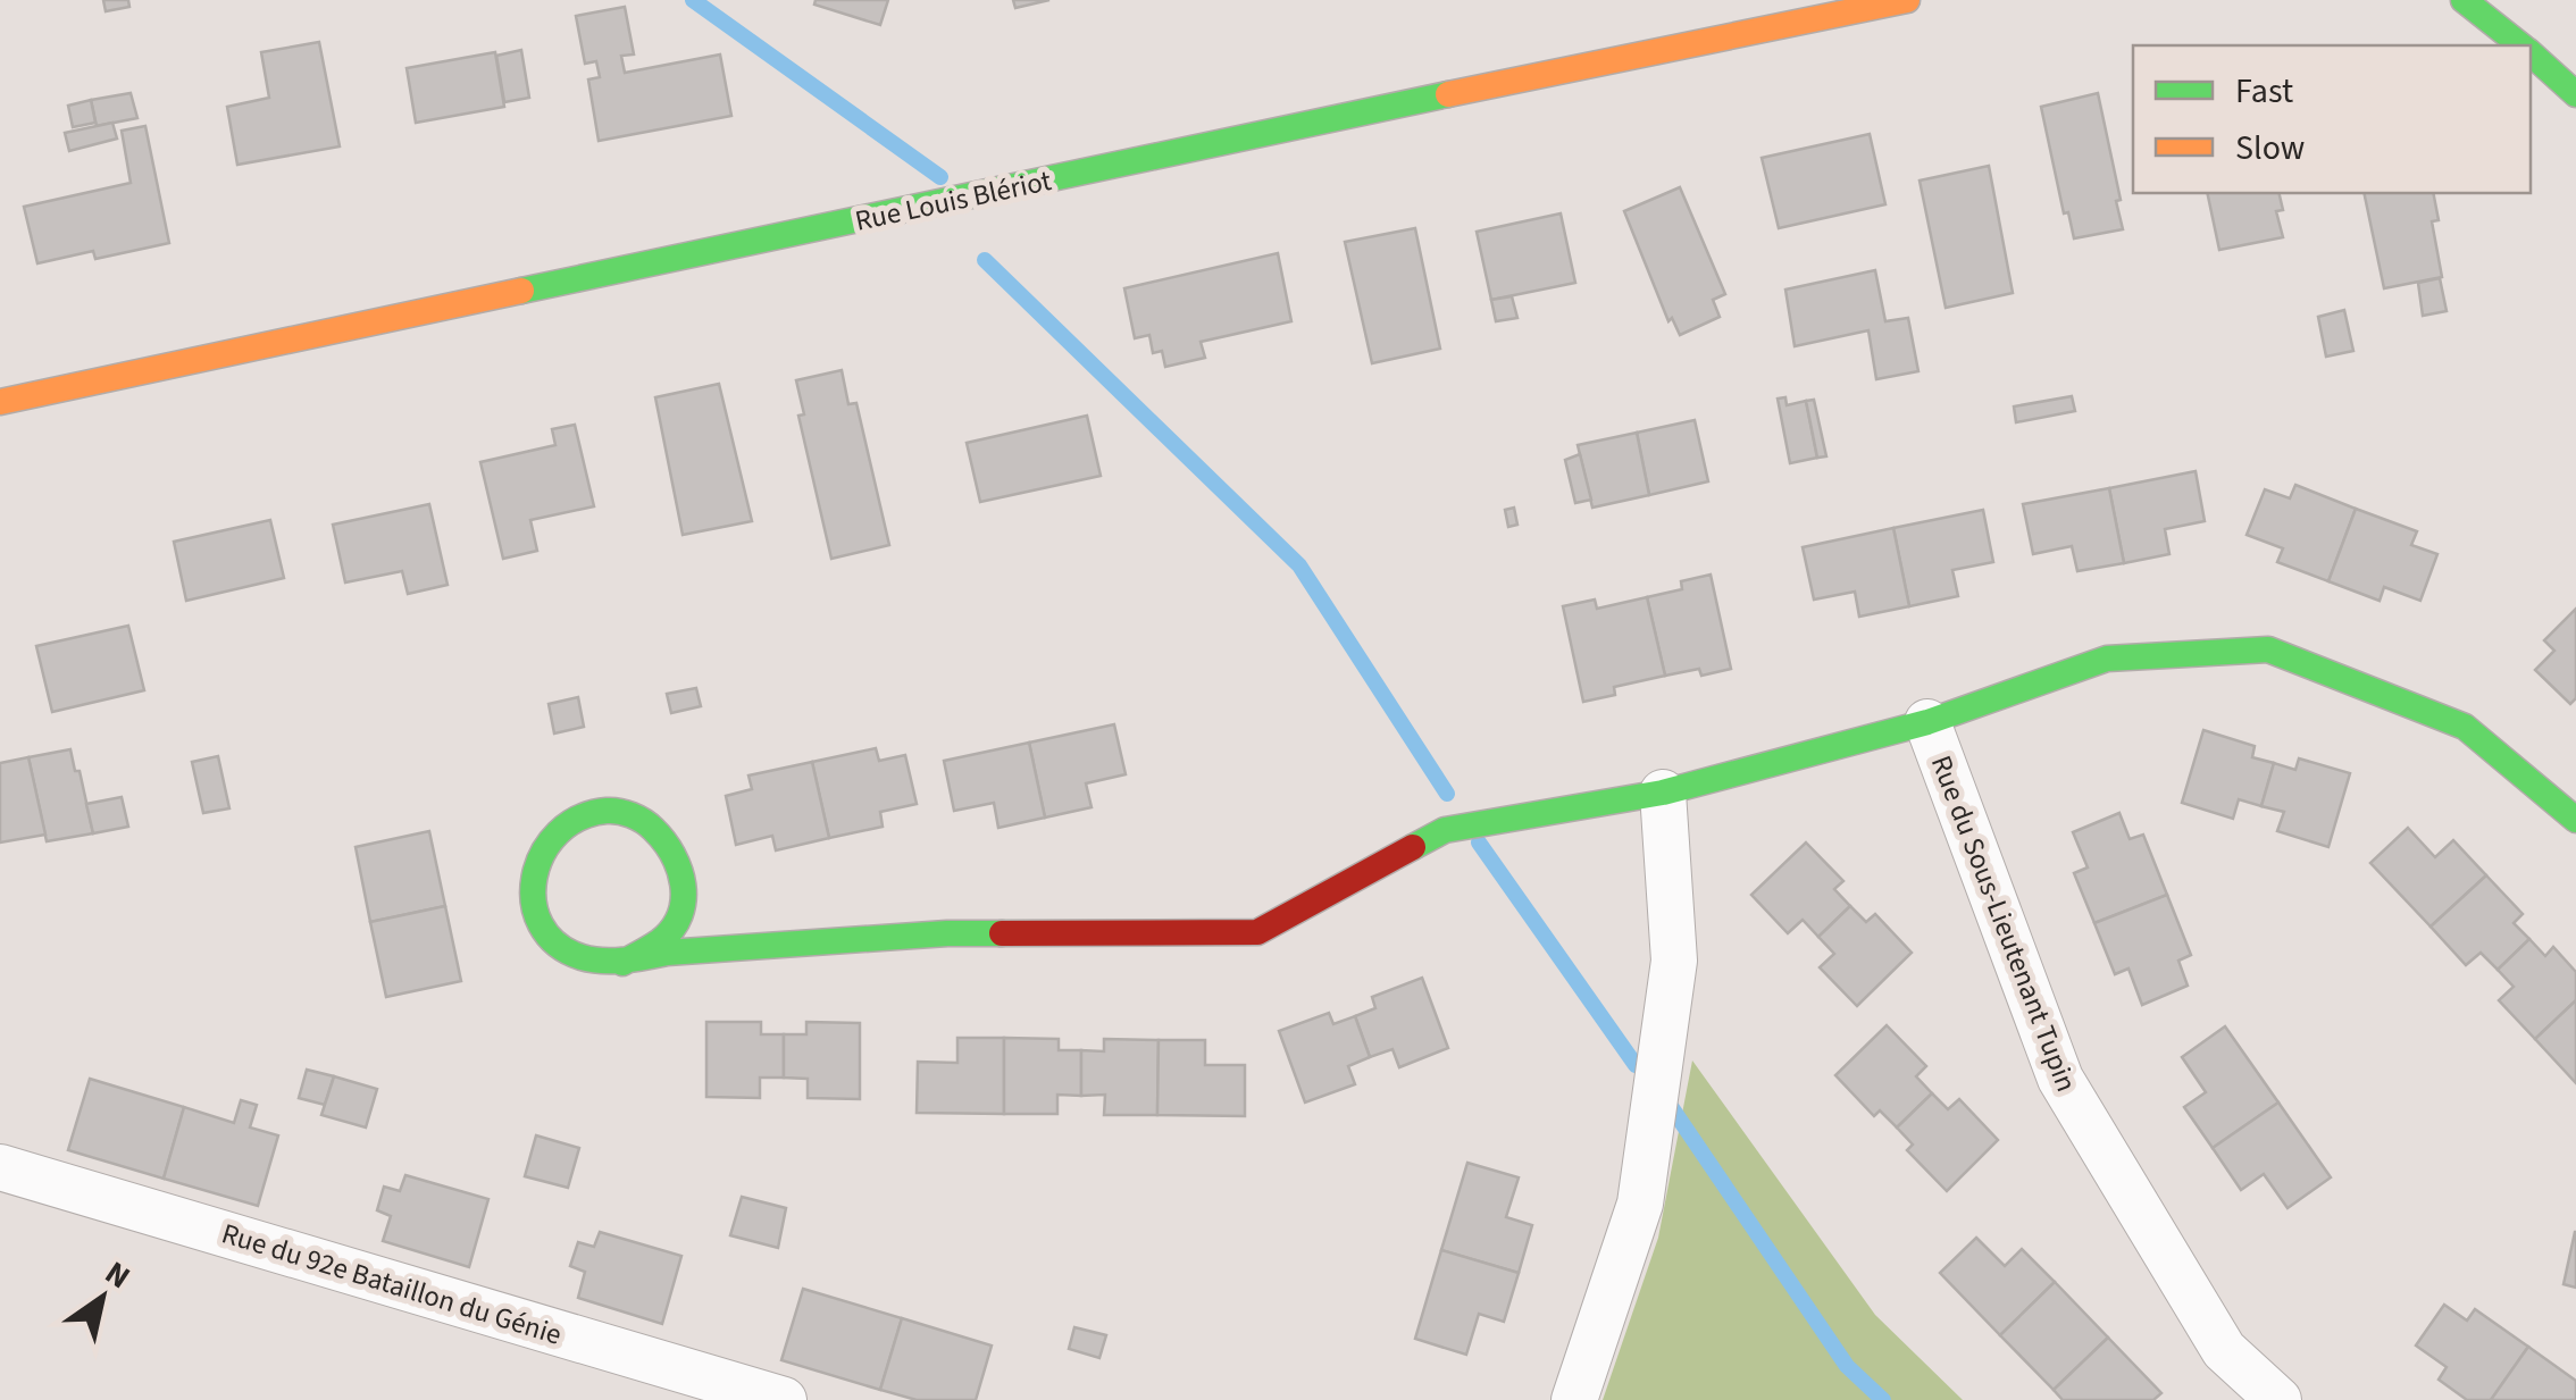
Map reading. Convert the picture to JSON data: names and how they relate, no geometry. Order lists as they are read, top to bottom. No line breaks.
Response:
{"streets":{"street":["Rue Louis Blériot","Rue du Sous-Lieutenant Tupin","Rue du 92e Bataillon du Génie"]},"legend":["Fast","Slow"],"north":"top right"}
